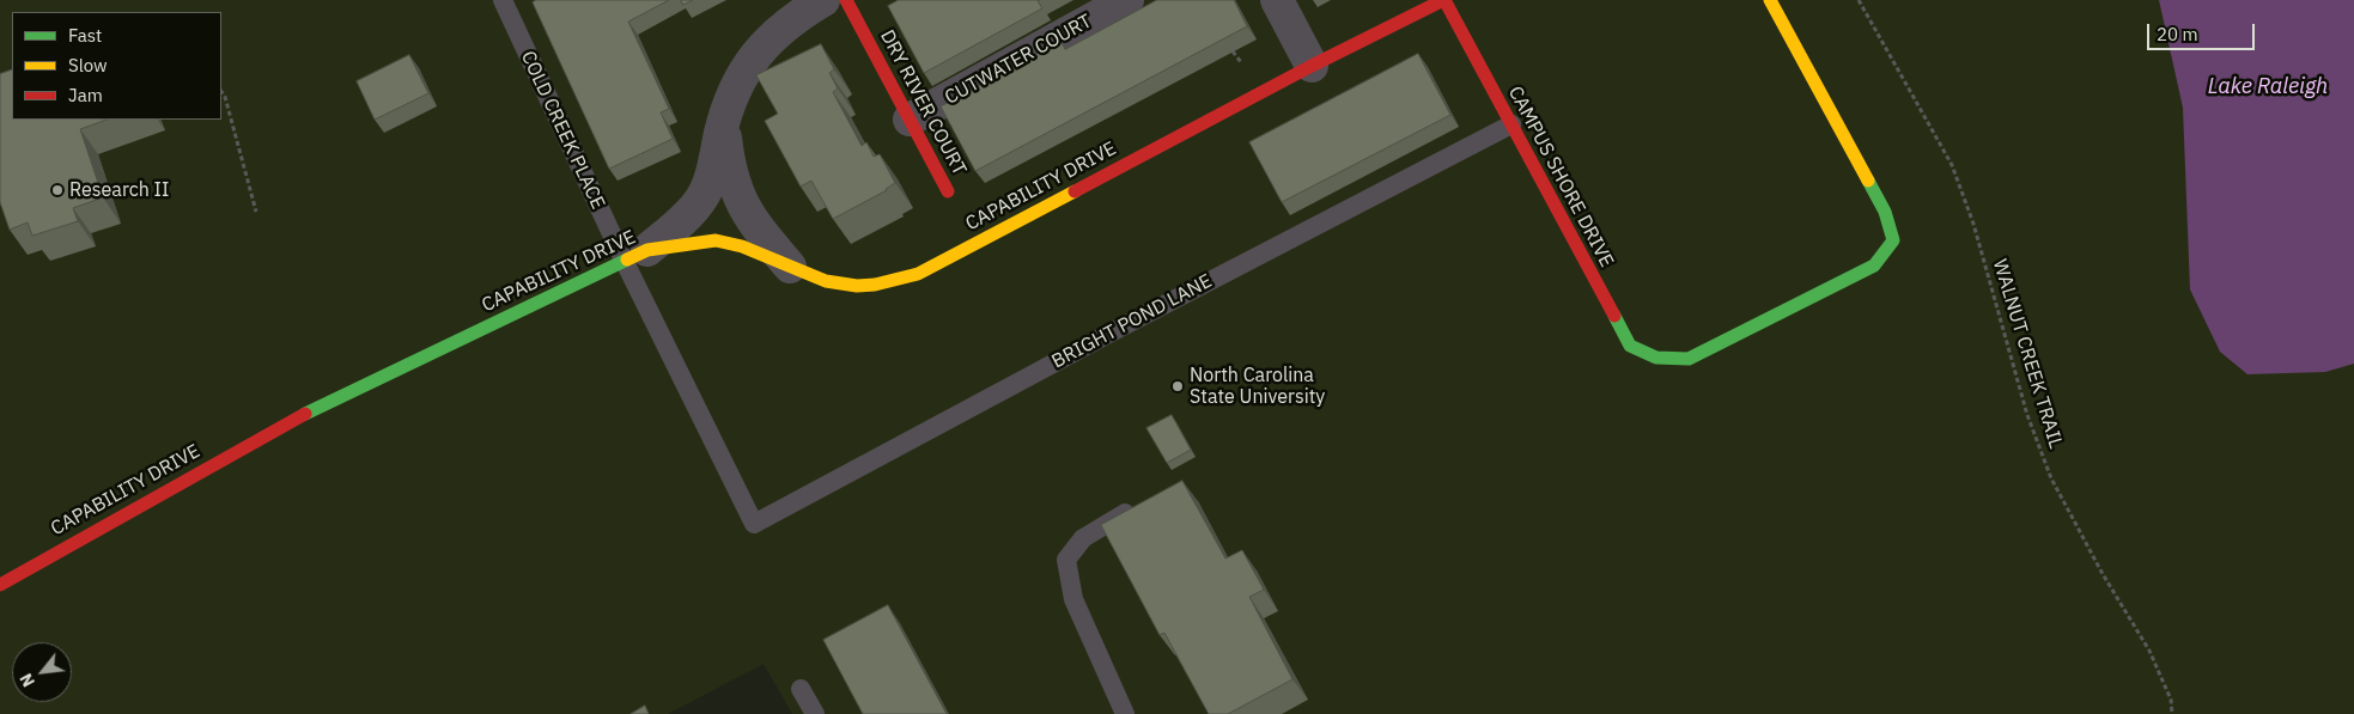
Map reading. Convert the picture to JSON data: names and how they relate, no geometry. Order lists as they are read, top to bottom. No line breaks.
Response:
{"streets":{"street":["CUTWATER COURT","DRY RIVER COURT","CAMPUS SHORE DRIVE","CAPABILITY DRIVE"],"lane":["COLD CREEK PLACE","BRIGHT POND LANE"],"path":["WALNUT CREEK TRAIL"]},"crossings":[["CUTWATER COURT","DRY RIVER COURT"],["COLD CREEK PLACE","CAPABILITY DRIVE"],["COLD CREEK PLACE","BRIGHT POND LANE"],["CAMPUS SHORE DRIVE","CAPABILITY DRIVE"],["CAMPUS SHORE DRIVE","BRIGHT POND LANE"]],"water":["Lake Raleigh"],"places":["Research II","North Carolina State University"],"legend":["Fast","Slow","Jam"],"scale_bar":"20 m","north":"bottom left"}
